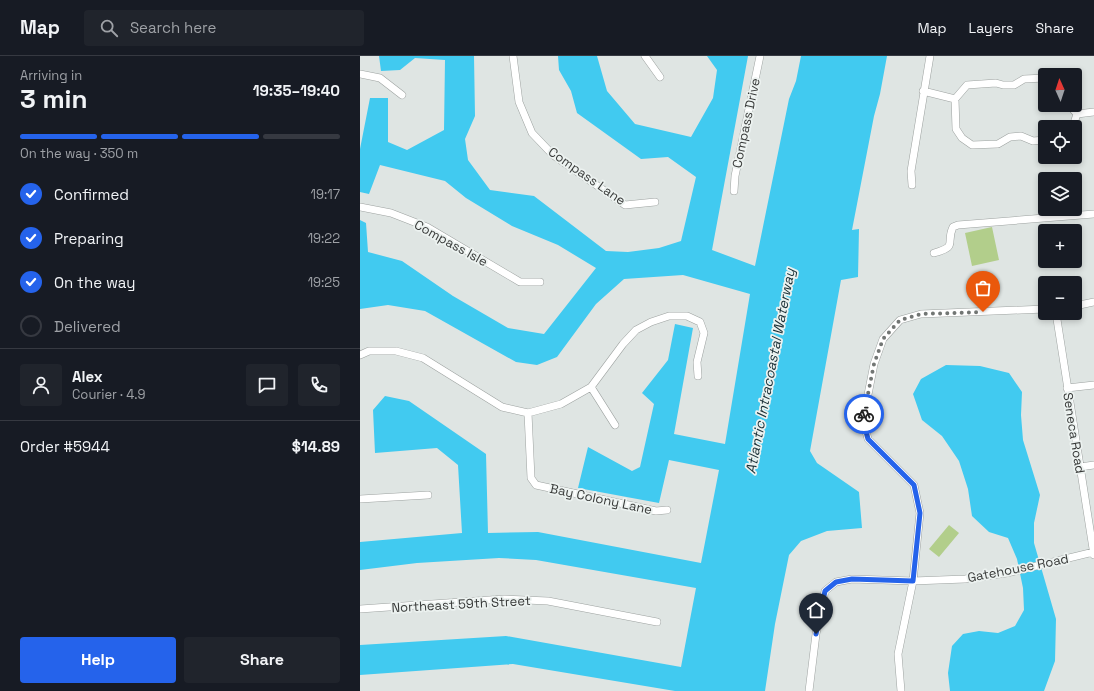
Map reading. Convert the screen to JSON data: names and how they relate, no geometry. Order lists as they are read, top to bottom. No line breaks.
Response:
{"streets":{"street":["Compass Drive","Compass Lane","Compass Isle","Seneca Road","Bay Colony Lane","Gatehouse Road","Northeast 59th Street"]},"crossings":[["Seneca Road","Gatehouse Road"]],"water":["Atlantic Intracoastal Waterway"],"north":"top","page":{"header":"Map","search":"Search here","nav":["Map","Layers","Share"],"heading":["3 min","Arriving in","19:35–19:40"],"panel":["Alex","Courier · 4.9","Order #5944","$14.89"],"map_buttons":["+","−"],"bar":"On the way · 350 m","list":[["Confirmed","19:17"],["Preparing","19:22"],["On the way","19:25"],"Delivered"],"buttons":["Help","Share"]}}
